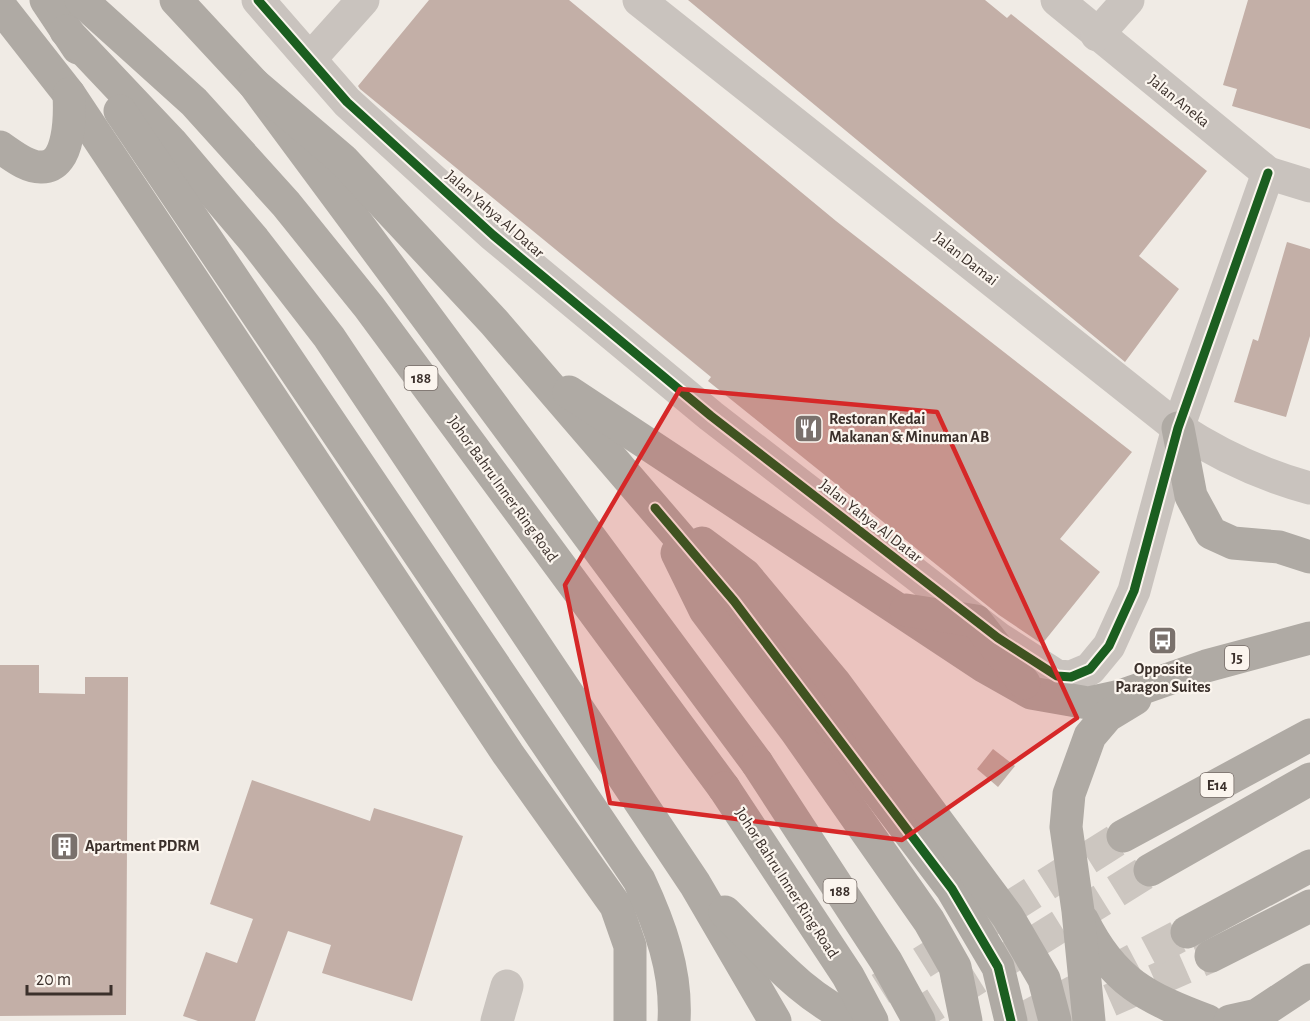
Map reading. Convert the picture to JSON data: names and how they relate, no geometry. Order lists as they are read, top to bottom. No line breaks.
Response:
{"streets":{"highway":["188","Johor Bahru Inner Ring Road","J5","E14"],"street":["Jalan Aneka","Jalan Yahya Al Datar","Jalan Damai"]},"crossings":[["Jalan Aneka","Jalan Yahya Al Datar"],["Jalan Yahya Al Datar","Jalan Damai"]],"places":{"restaurant":["Restoran Kedai Makanan & Minuman AB"],"bus stop":["Opposite Paragon Suites"],"building":["Apartment PDRM"]},"scale_bar":"20 m"}
